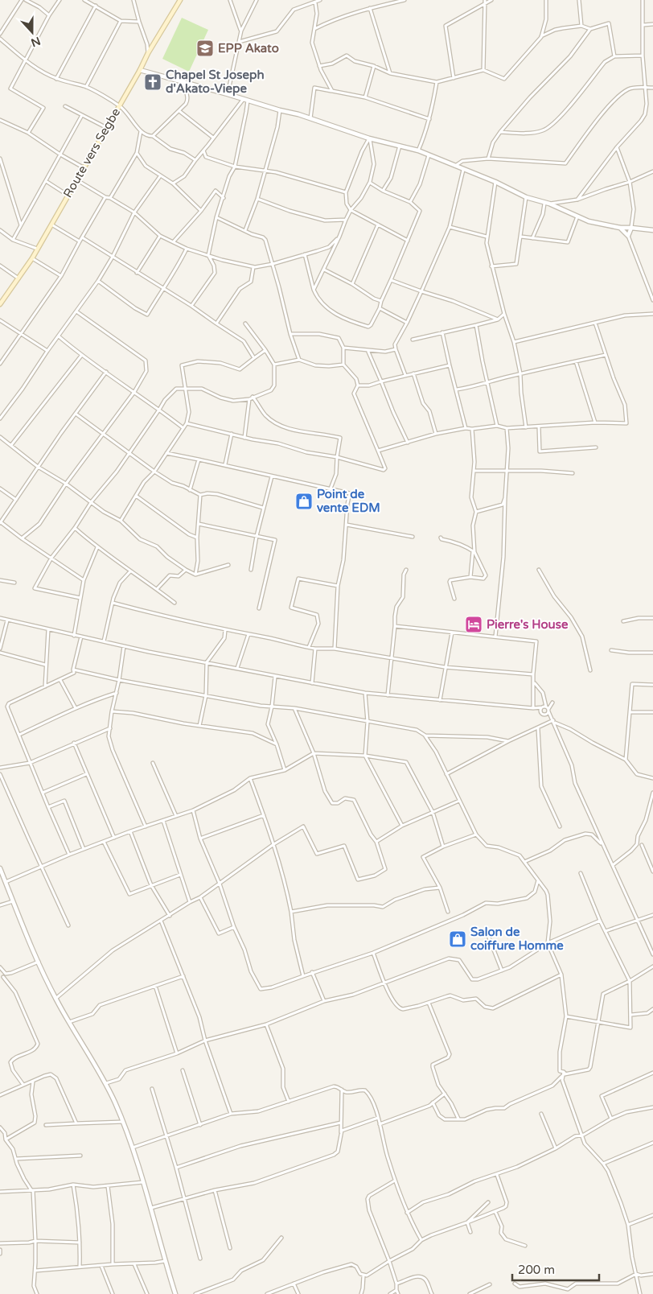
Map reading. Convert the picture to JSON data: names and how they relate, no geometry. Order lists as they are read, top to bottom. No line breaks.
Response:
{"streets":{"main road":["Route vers Segbe"]},"places":{"school or university":["EPP Akato"],"church":["Chapel St Joseph d'Akato-Viepe"],"shop":["Point de vente EDM","Salon de coiffure Homme"],"hotel":["Pierre's House"]},"scale_bar":"200 m","north":"bottom"}
